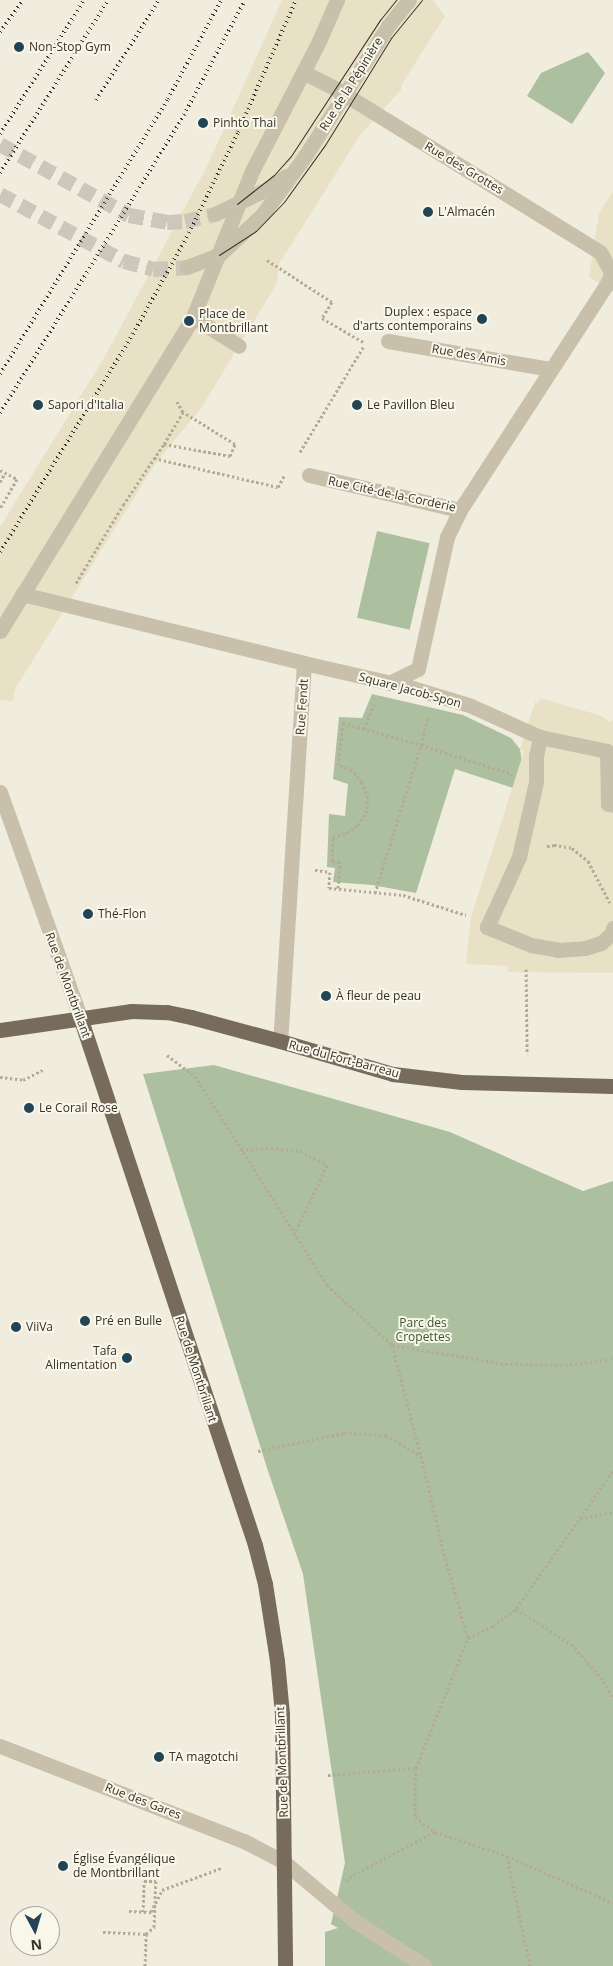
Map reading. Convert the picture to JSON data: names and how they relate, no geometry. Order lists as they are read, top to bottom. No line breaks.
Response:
{"streets":{"main road":["Rue de Montbrillant","Rue du Fort-Barreau"],"street":["Rue de la Pépinière","Rue des Grottes","Rue des Amis","Rue Cité-de-la-Corderie","Square Jacob-Spon","Rue Fendt","Rue des Gares"]},"crossings":[["Rue de la Pépinière","Rue des Grottes"],["Rue des Grottes","Rue Cité-de-la-Corderie"],["Rue des Amis","Rue Cité-de-la-Corderie"],["Square Jacob-Spon","Rue Fendt"],["Rue Fendt","Rue du Fort-Barreau"],["Rue de Montbrillant","Rue du Fort-Barreau"],["Rue de Montbrillant","Rue des Gares"]],"parks":["Parc des Cropettes"],"places":["Non-Stop Gym","Pinhto Thai","L'Almacén","Duplex : espace d'arts contemporains","Place de Montbrillant","Sapori d'Italia","Le Pavillon Bleu","Thé-Flon","À fleur de peau","Le Corail Rose","Pré en Bulle","ViiVa","Tafa Alimentation","TA magotchi","Église Évangélique de Montbrillant"],"north":"bottom"}
